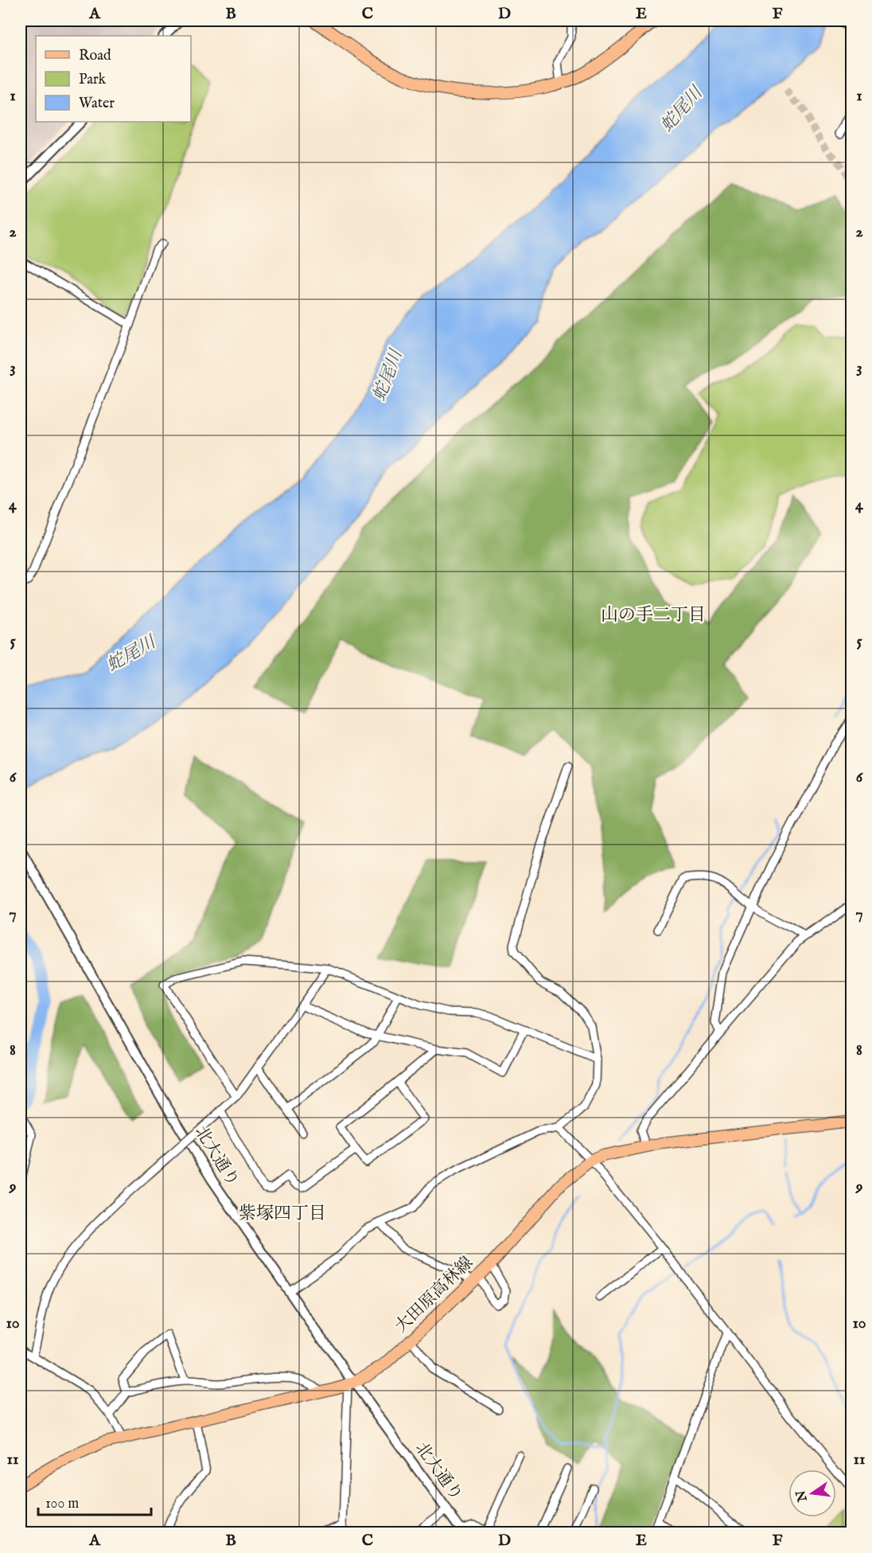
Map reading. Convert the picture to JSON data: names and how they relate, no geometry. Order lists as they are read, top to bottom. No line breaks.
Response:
{"streets":{"main road":["大田原高林線"],"street":["北大通り"]},"crossings":[["北大通り","大田原高林線"]],"districts":["山の手二丁目","紫塚四丁目"],"water":["蛇尾川"],"legend":["Road","Park","Water"],"scale_bar":"100 m","north":"left","grid":{"columns":["A","B","C","D","E","F"],"rows":["1","2","3","4","5","6","7","8","9","10","11"]}}
